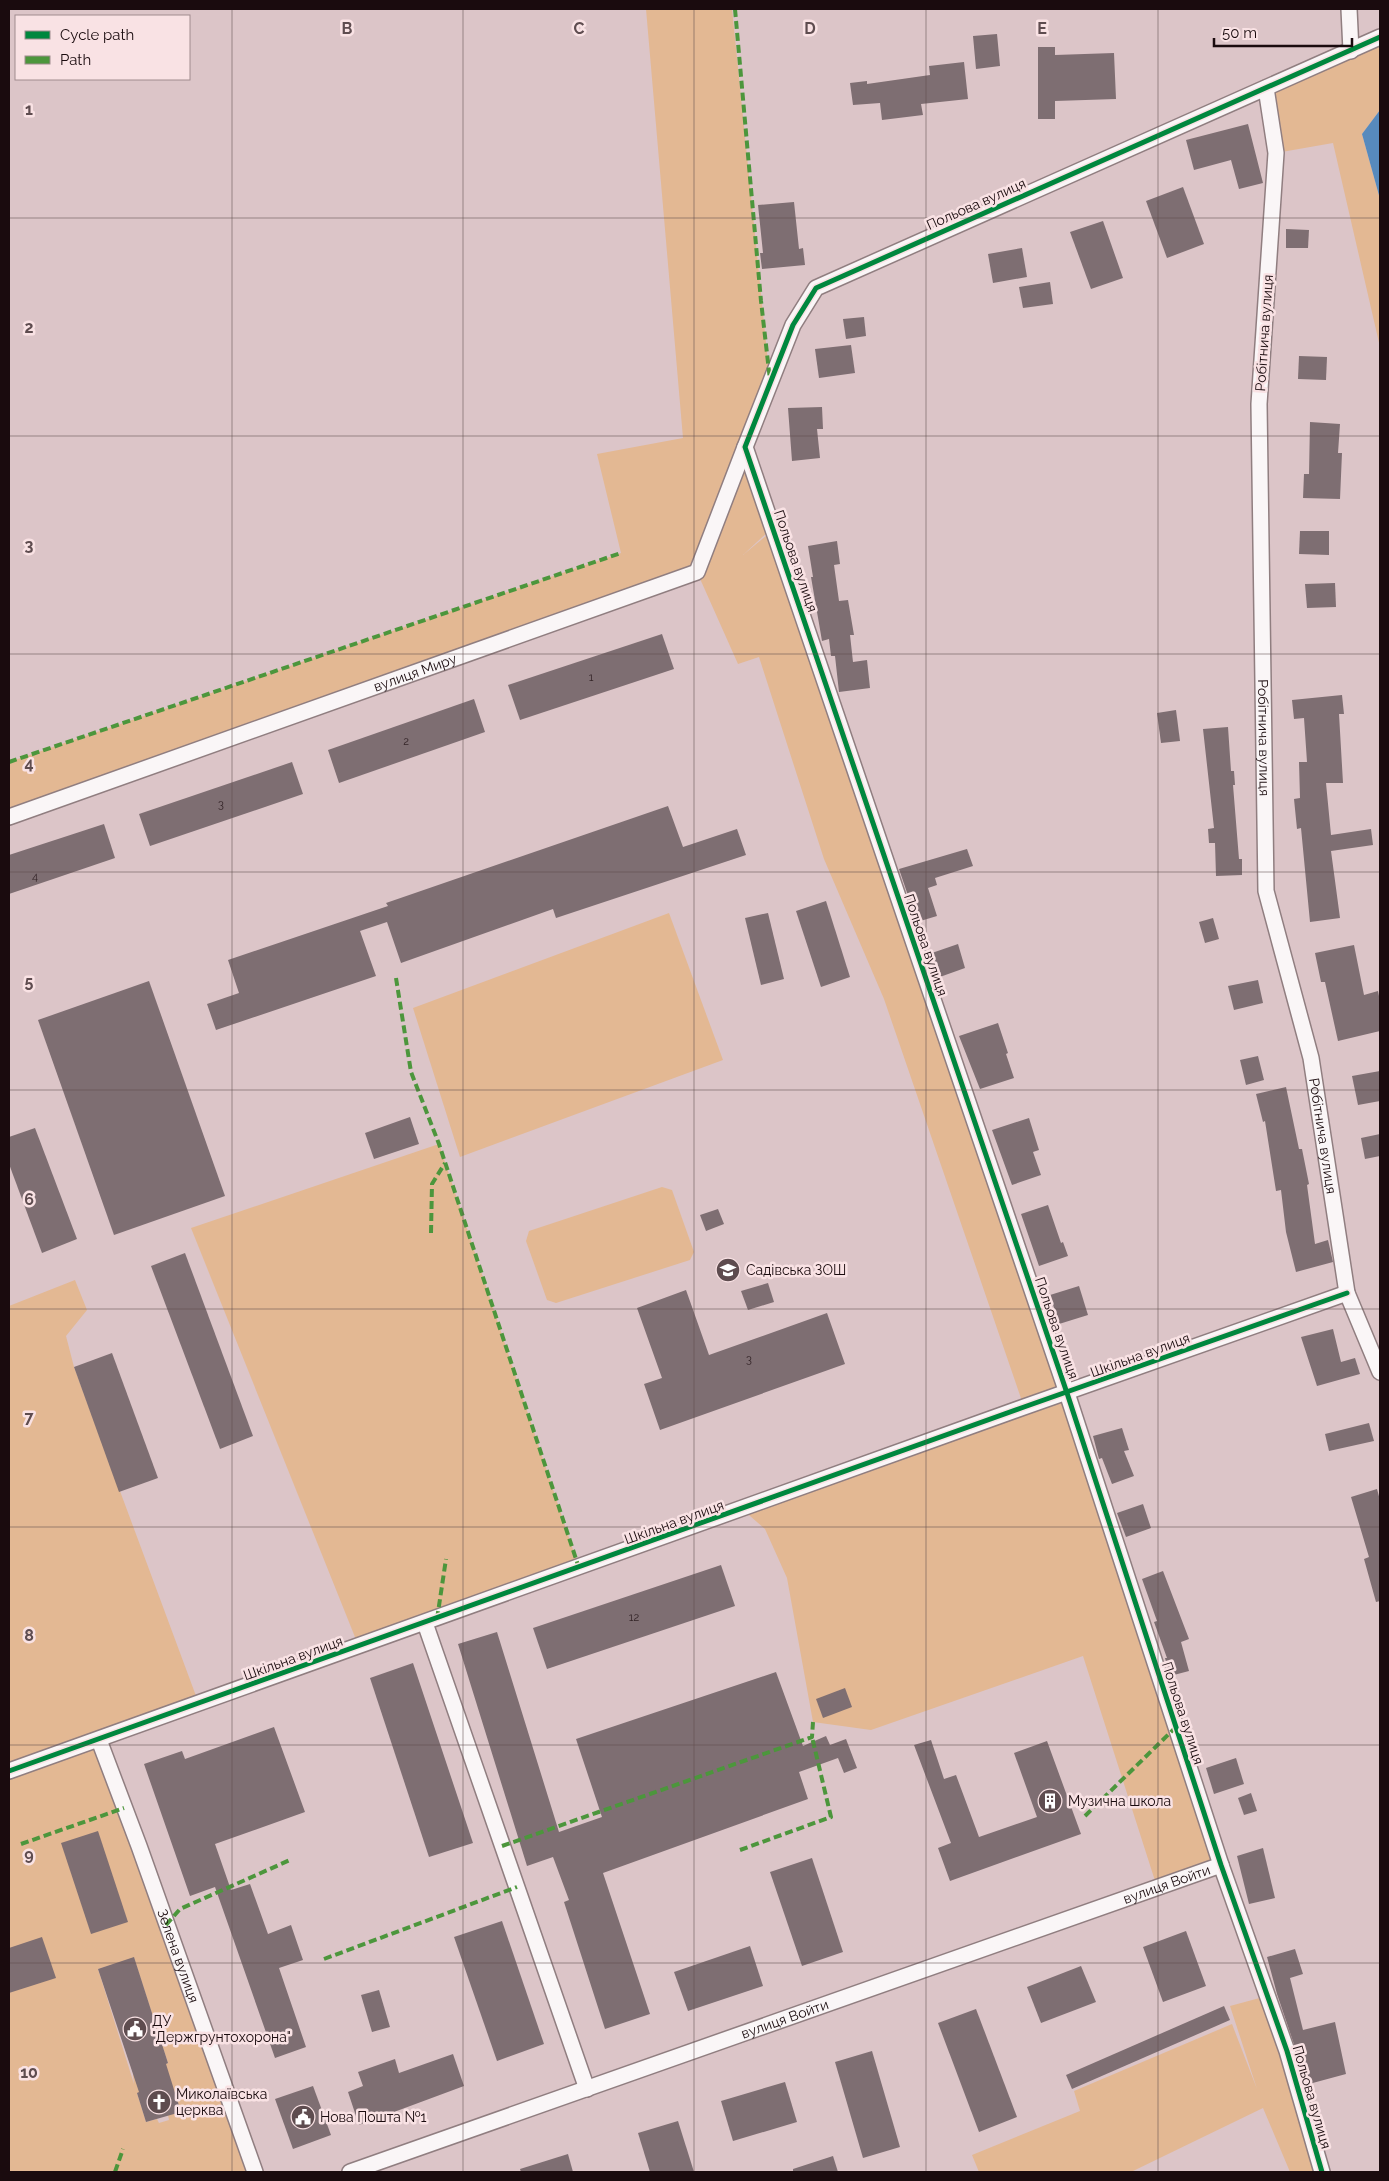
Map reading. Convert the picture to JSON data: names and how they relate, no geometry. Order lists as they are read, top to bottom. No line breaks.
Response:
{"streets":{"street":["Польова вулиця","Робітнича вулиця","вулиця Миру","Шкільна вулиця","вулиця Войти","Зелена вулиця"]},"crossings":[["Польова вулиця","Робітнича вулиця"],["Польова вулиця","вулиця Миру"],["Польова вулиця","Шкільна вулиця"],["Польова вулиця","вулиця Войти"],["Робітнича вулиця","Шкільна вулиця"],["Шкільна вулиця","Зелена вулиця"]],"places":{"school or university":["Садівська ЗОШ"],"building":["Музична школа"],"public building":["ДУ \"Держгрунтохорона\"","Нова Пошта №1"],"church":["Миколаївська церква"]},"house_numbers":["1","2","3","4","3","12"],"legend":["Cycle path","Path"],"scale_bar":"50 m","grid":{"columns":["B","C","D","E"],"rows":["1","2","3","4","5","6","7","8","9","10"]}}
